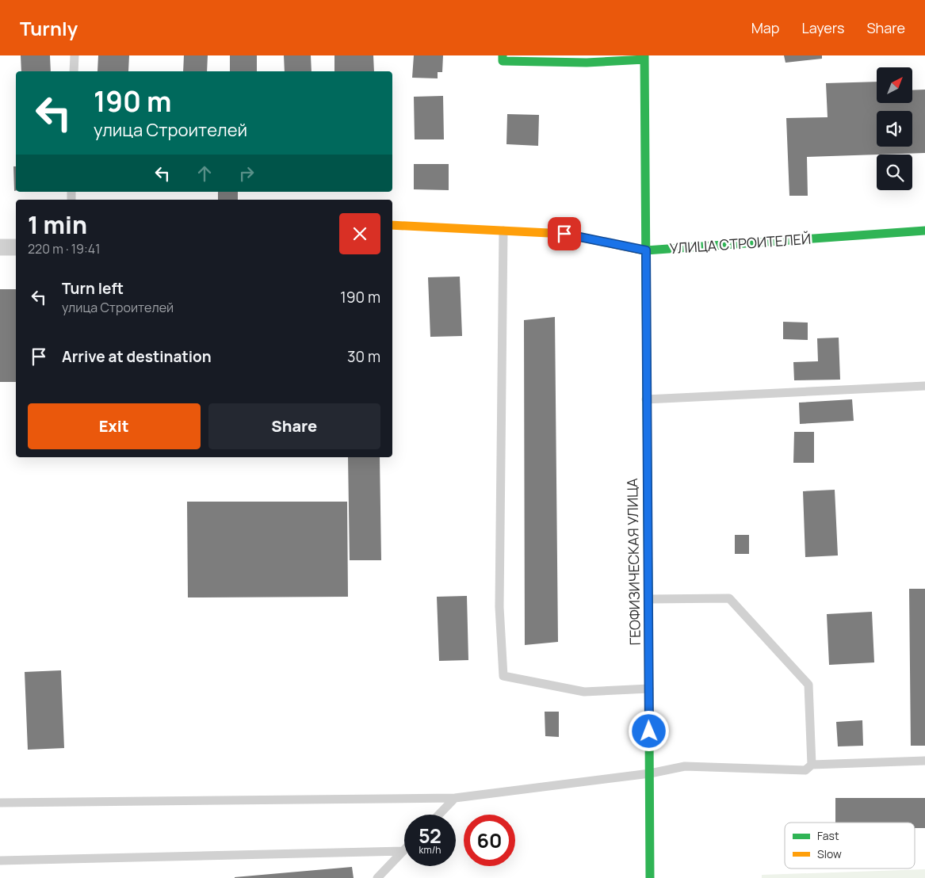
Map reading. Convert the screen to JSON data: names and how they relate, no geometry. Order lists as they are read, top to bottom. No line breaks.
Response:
{"streets":{"main road":["УЛИЦА СТРОИТЕЛЕЙ","ГЕОФИЗИЧЕСКАЯ УЛИЦА"]},"crossings":[["УЛИЦА СТРОИТЕЛЕЙ","ГЕОФИЗИЧЕСКАЯ УЛИЦА"]],"legend":["Fast","Slow"],"north":"top right","page":{"header":"Turnly","nav":["Map","Layers","Share"],"turn":["190 m","улица Строителей"],"heading":["1 min","220 m · 19:41"],"list":[{"name":"Turn left","note":"улица Строителей","value":"190 m"},{"name":"Arrive at destination","value":"30 m"}],"buttons":["Exit","Share"],"speed":"52 km/h","limit":"60"}}
